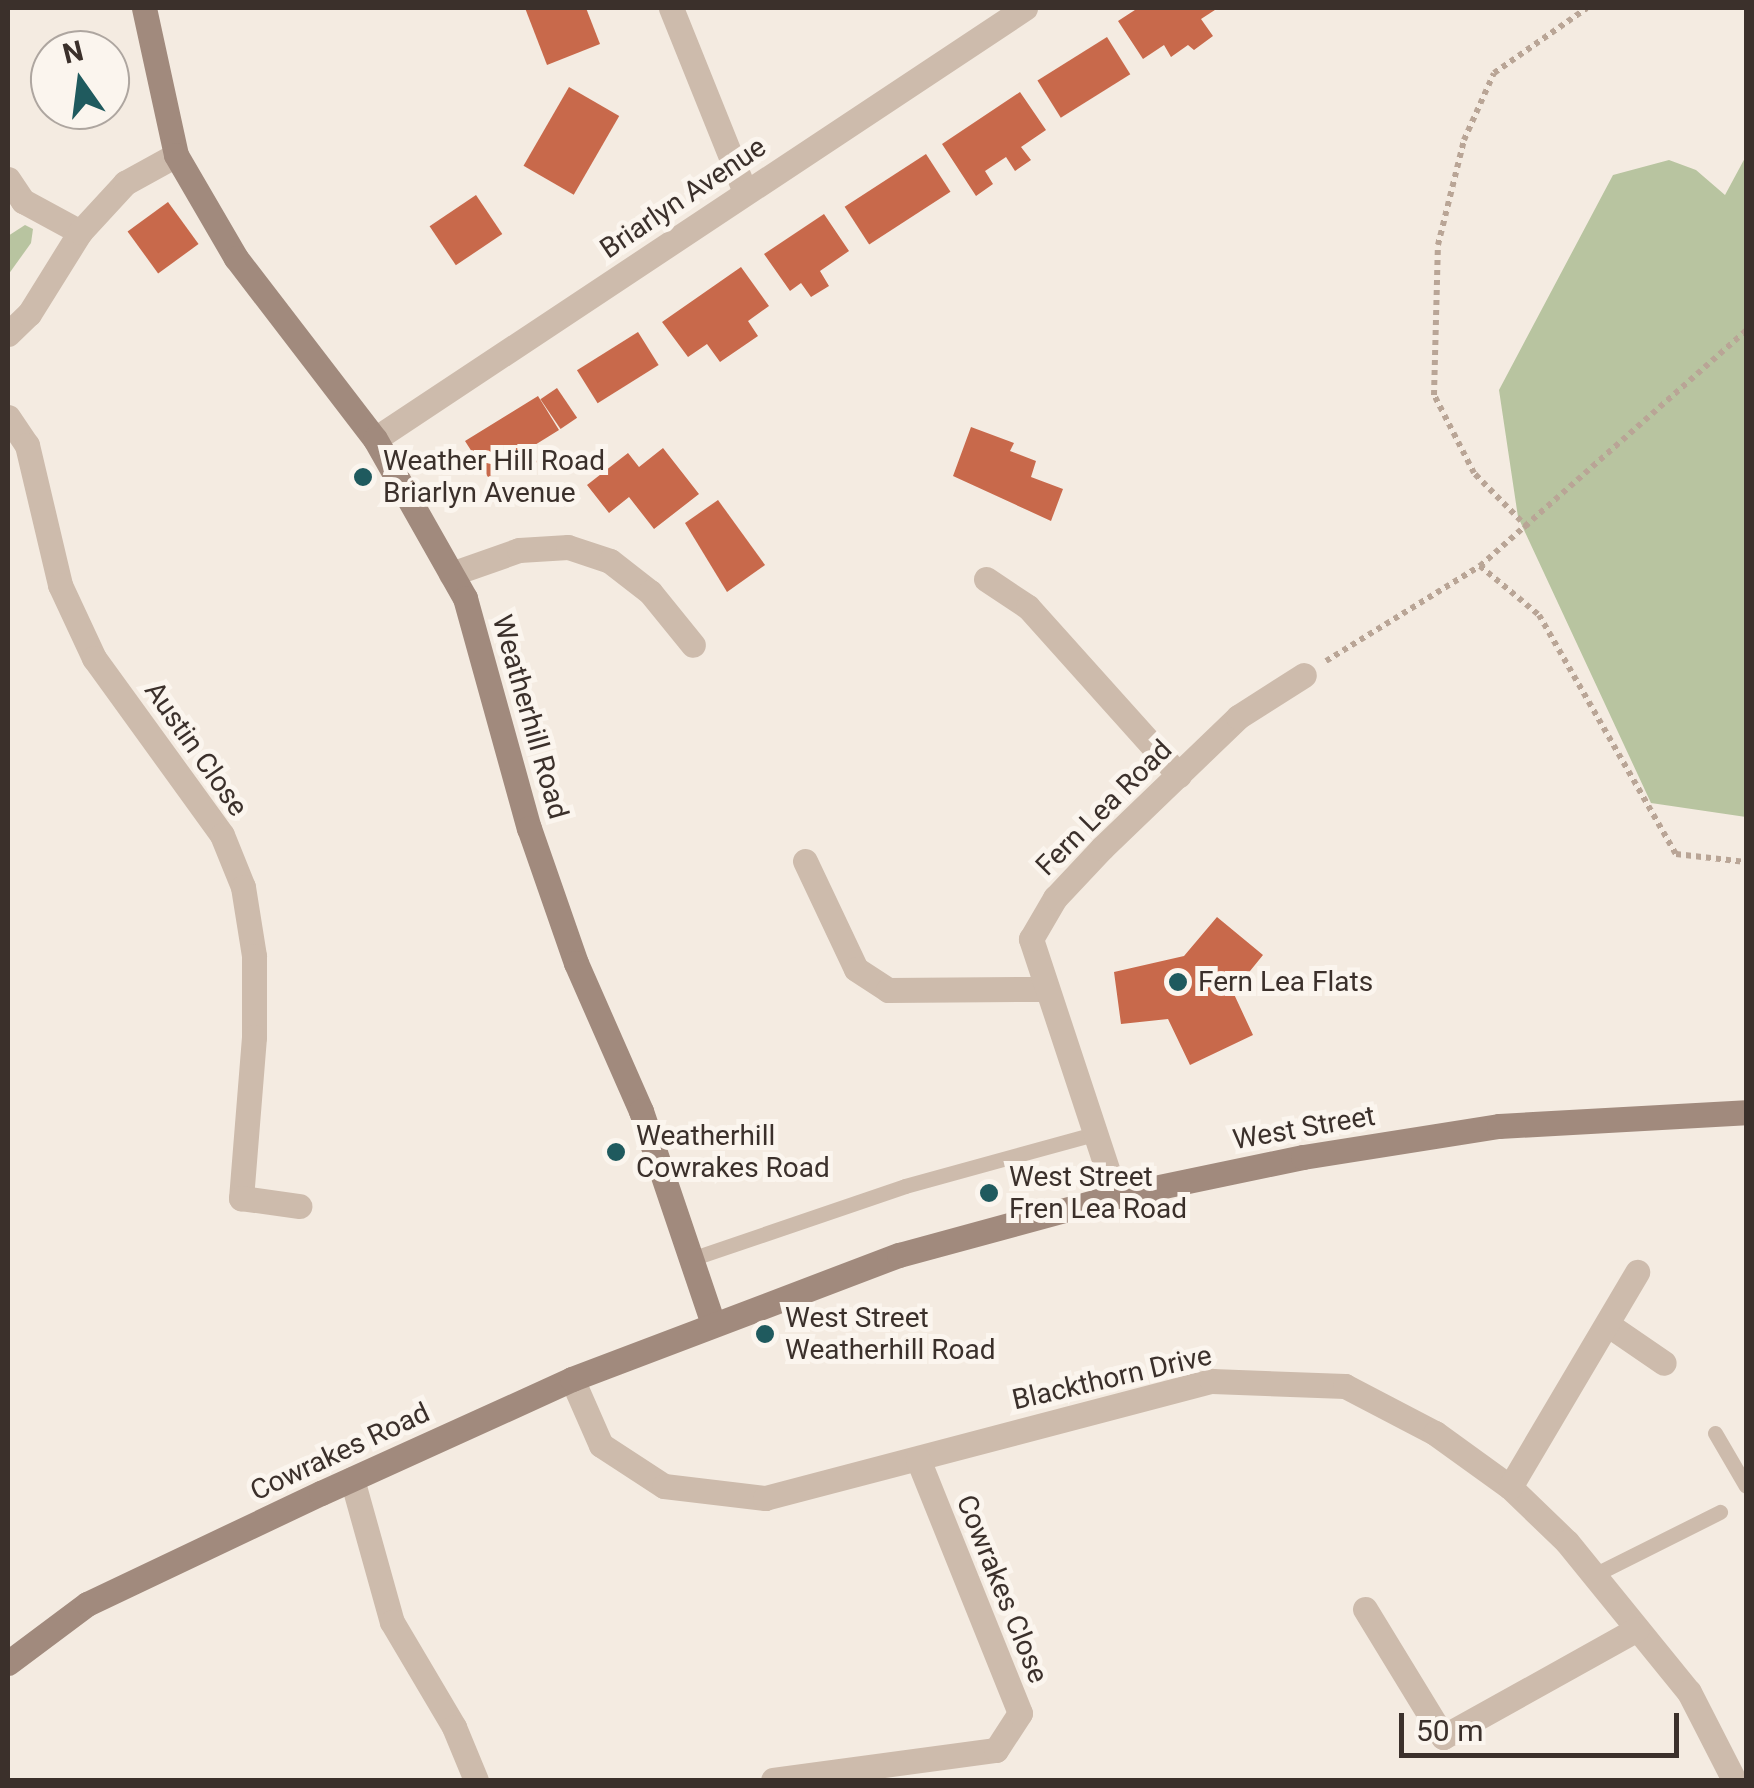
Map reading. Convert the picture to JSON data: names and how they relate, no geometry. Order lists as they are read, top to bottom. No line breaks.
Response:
{"streets":{"street":["Briarlyn Avenue","Weatherhill Road","Austin Close","Fern Lea Road","West Street","Blackthorn Drive","Cowrakes Road","Cowrakes Close"]},"crossings":[["Briarlyn Avenue","Weatherhill Road"],["Weatherhill Road","West Street"],["Weatherhill Road","Cowrakes Road"],["Fern Lea Road","West Street"],["West Street","Cowrakes Road"],["Blackthorn Drive","Cowrakes Road"],["Blackthorn Drive","Cowrakes Close"]],"places":["Weather Hill Road Briarlyn Avenue","Fern Lea Flats","Weatherhill Cowrakes Road","West Street Fren Lea Road","West Street Weatherhill Road"],"scale_bar":"50 m","north":"top"}
